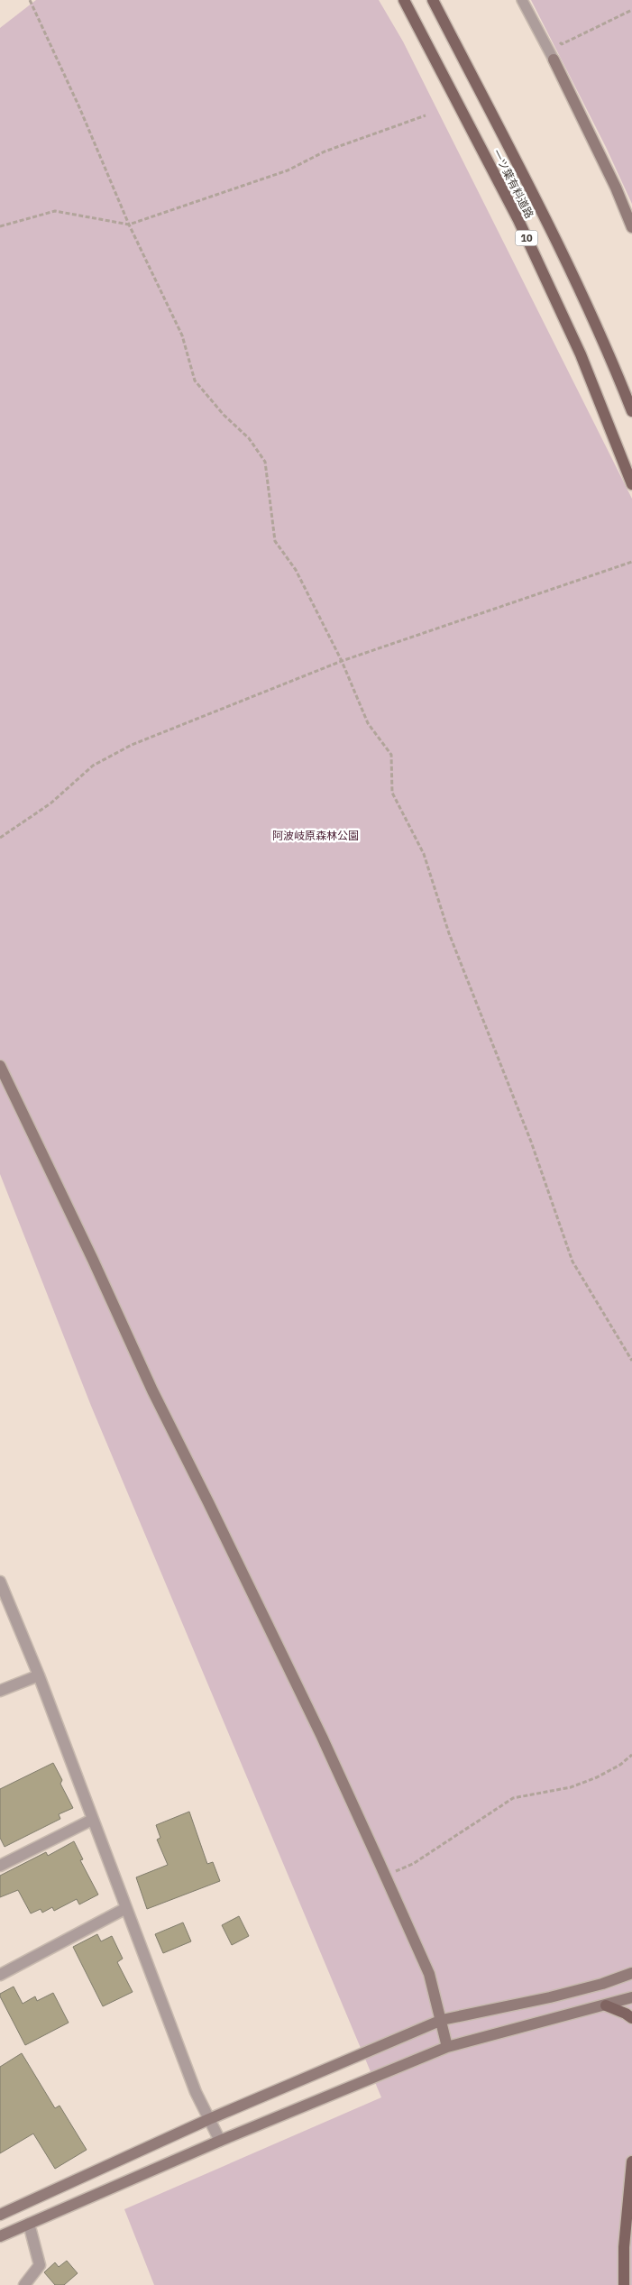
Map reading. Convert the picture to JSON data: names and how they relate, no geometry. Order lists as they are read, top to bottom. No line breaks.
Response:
{"streets":{"main road":["一ツ葉有料道路","10"]},"parks":["阿波岐原森林公園"]}
